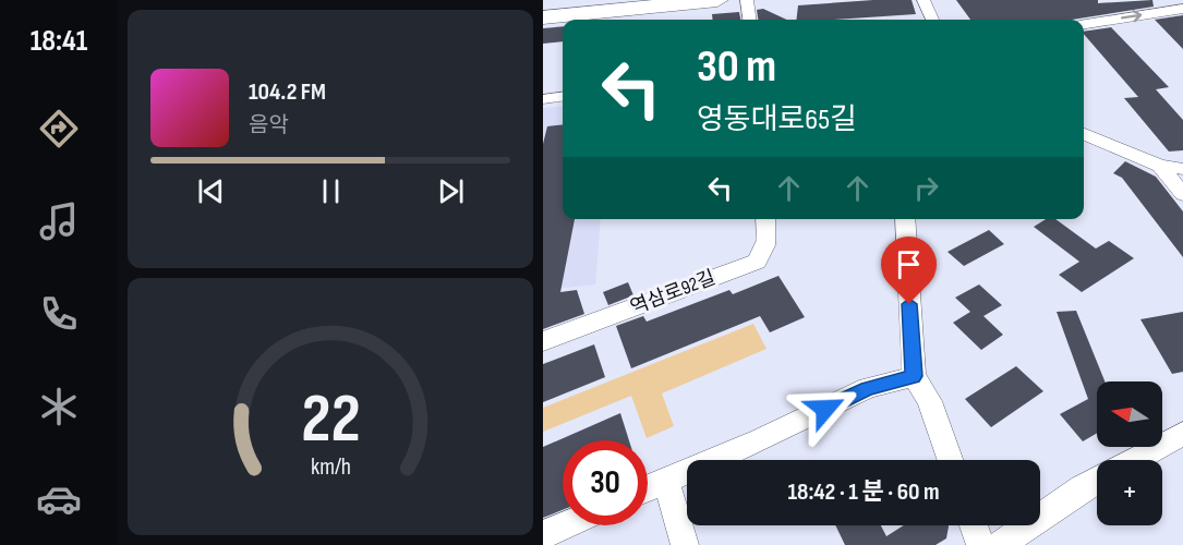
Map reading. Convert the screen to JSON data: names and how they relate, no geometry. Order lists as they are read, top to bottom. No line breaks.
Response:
{"streets":{"street":["역삼로92길"]},"north":"left","page":{"tabs":"18:41","turn":["30 m","영동대로65길"],"song":["104.2 FM","음악"],"map_buttons":"+","limit":"30","trip":"18:42 · 1 분 · 60 m","gauge":["22","km/h"]}}
